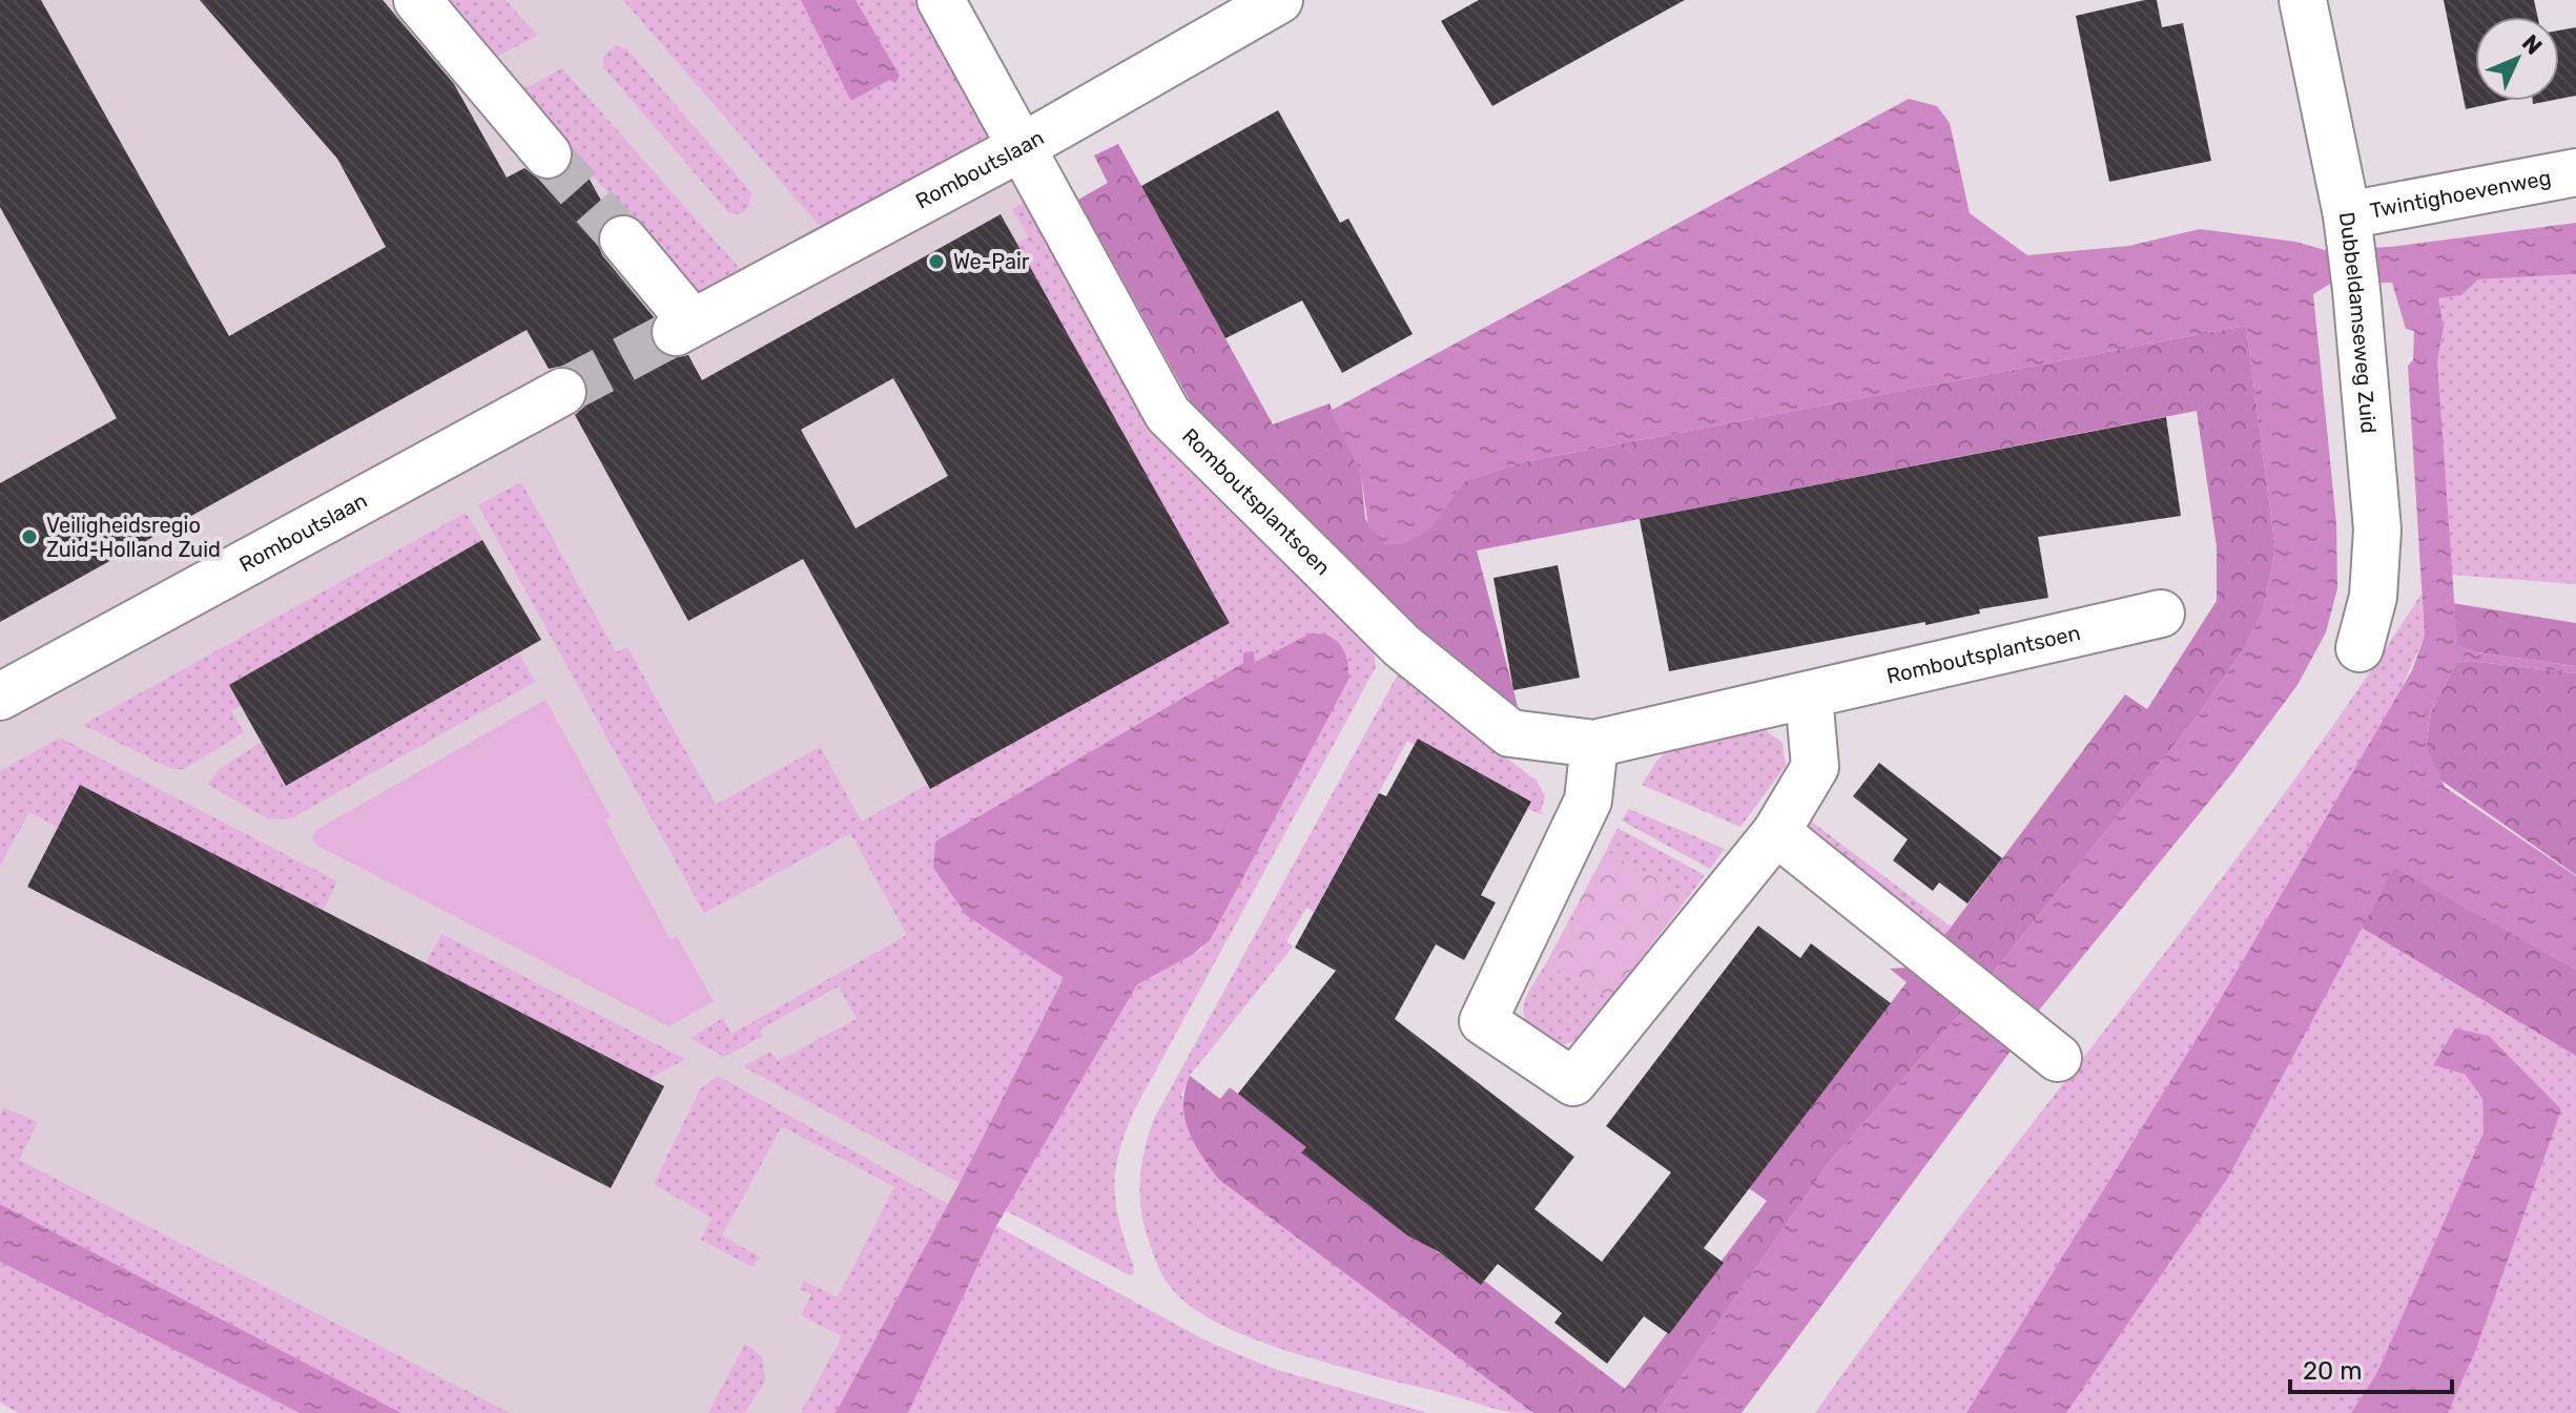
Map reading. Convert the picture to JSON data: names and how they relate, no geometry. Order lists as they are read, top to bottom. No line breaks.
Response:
{"streets":{"street":["Romboutslaan","Twintighoevenweg","Dubbeldamseweg Zuid","Romboutsplantsoen"]},"crossings":[["Romboutslaan","Romboutsplantsoen"],["Twintighoevenweg","Dubbeldamseweg Zuid"]],"places":["We-Pair","Veiligheidsregio Zuid-Holland Zuid"],"scale_bar":"20 m","north":"top right"}
